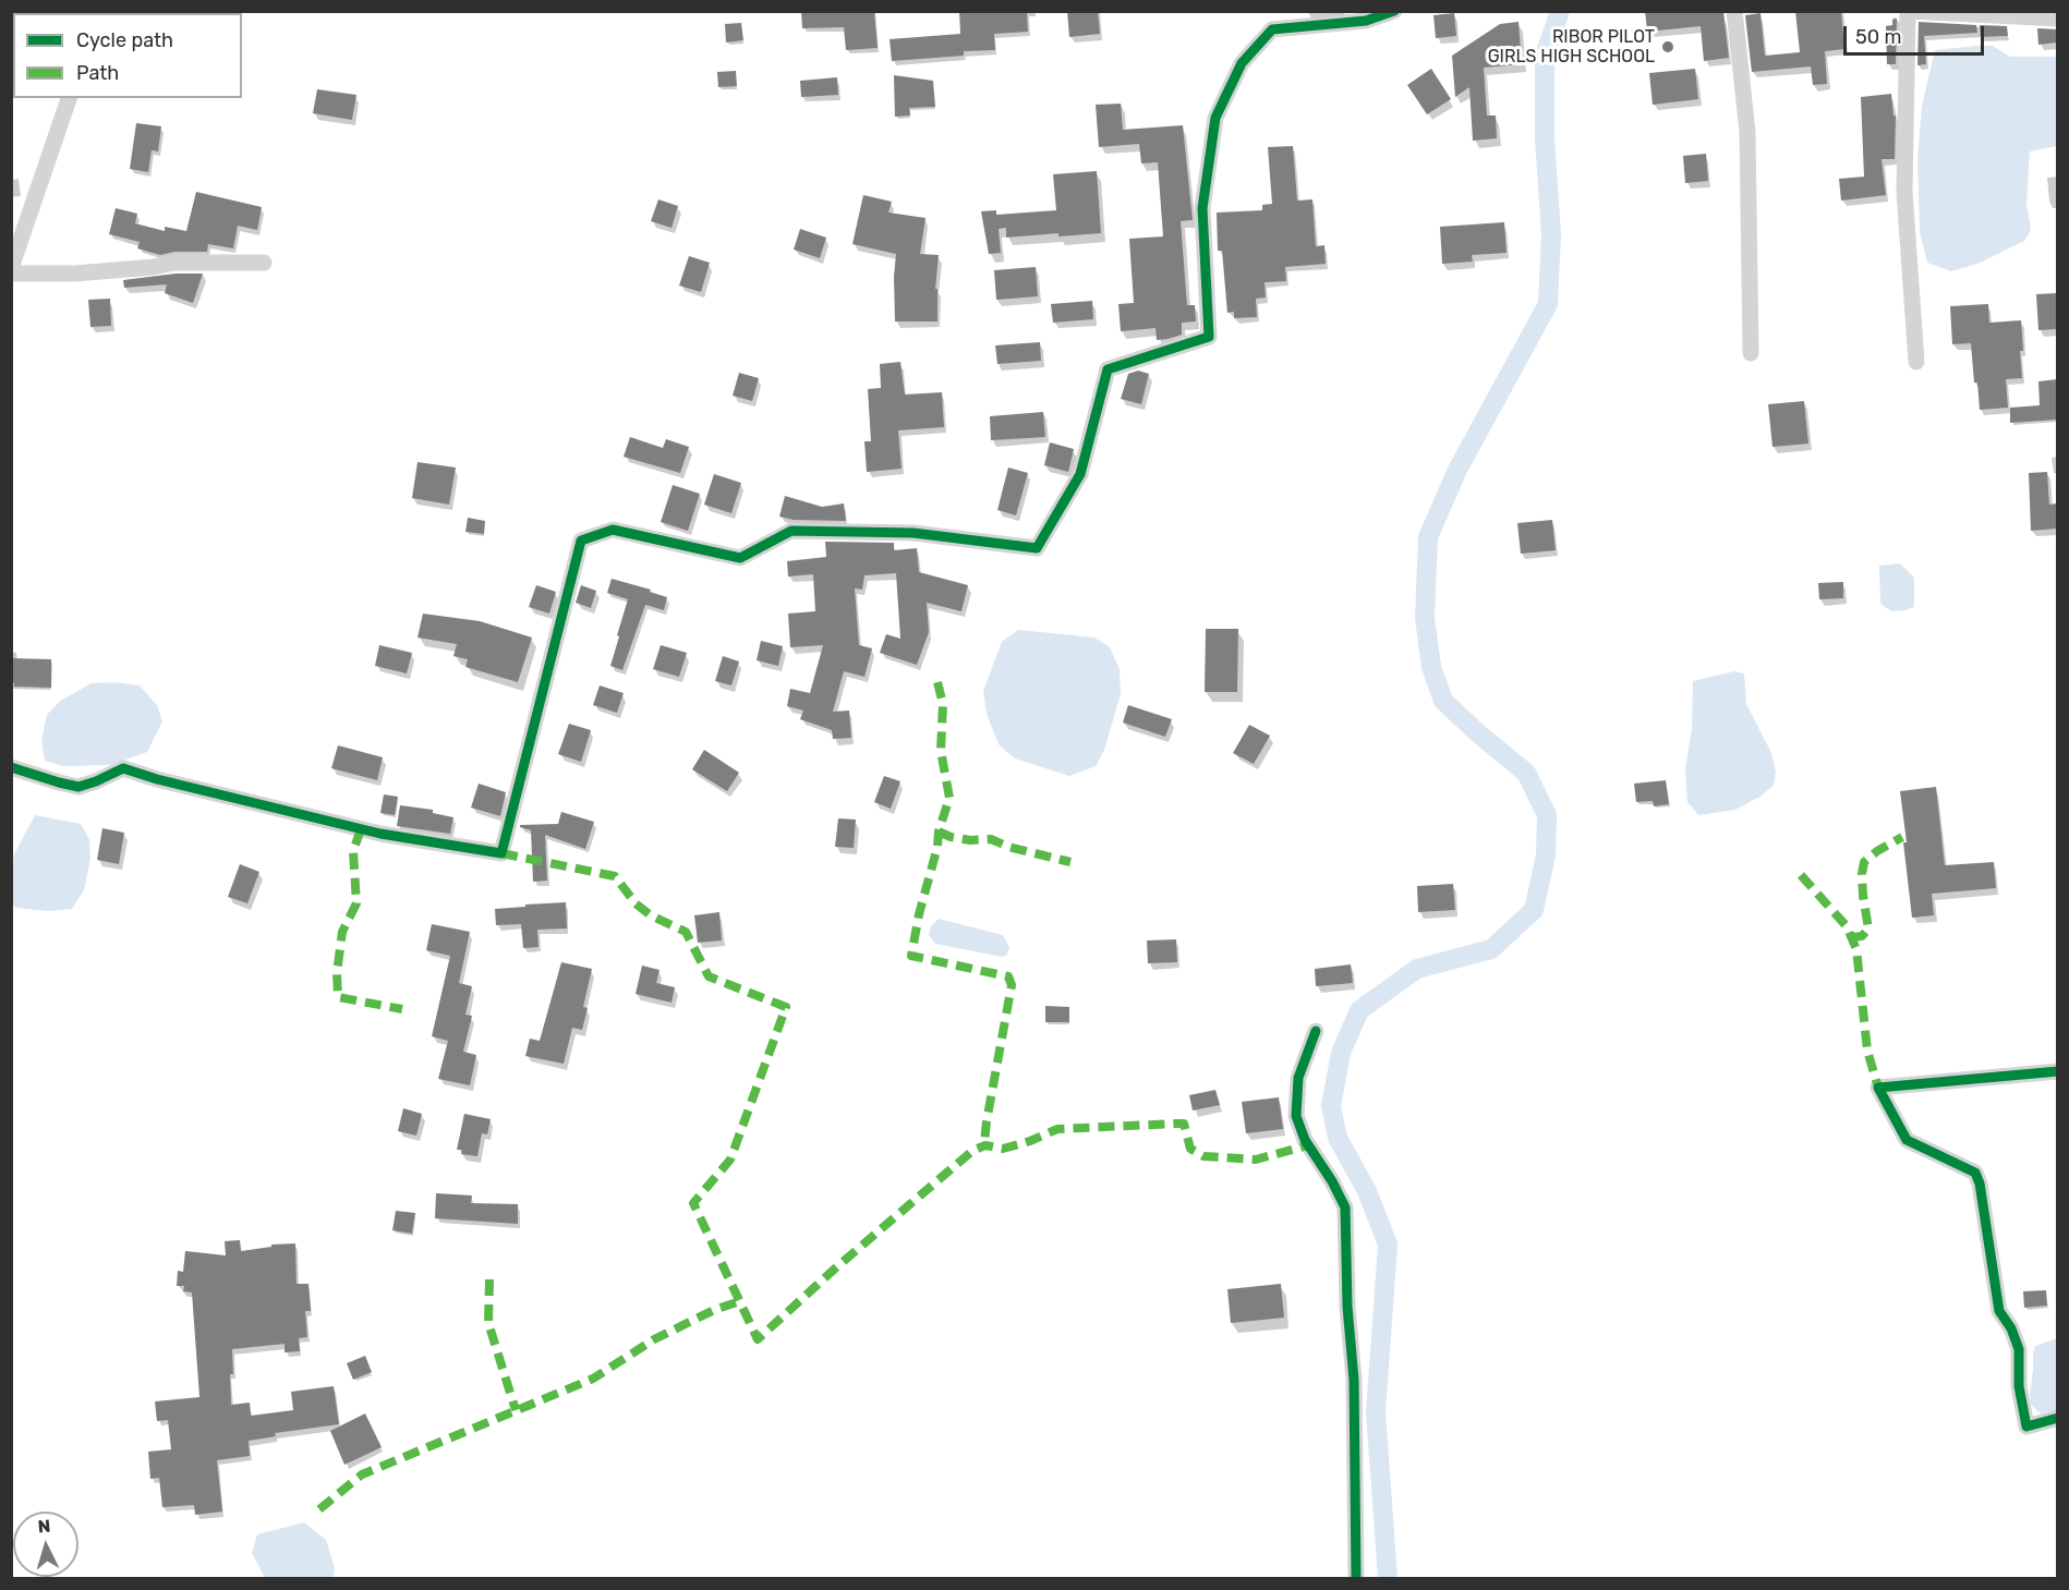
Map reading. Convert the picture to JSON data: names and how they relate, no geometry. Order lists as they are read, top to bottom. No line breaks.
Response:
{"places":["RIBOR PILOT GIRLS HIGH SCHOOL"],"legend":["Cycle path","Path"],"scale_bar":"50 m","north":"top"}
